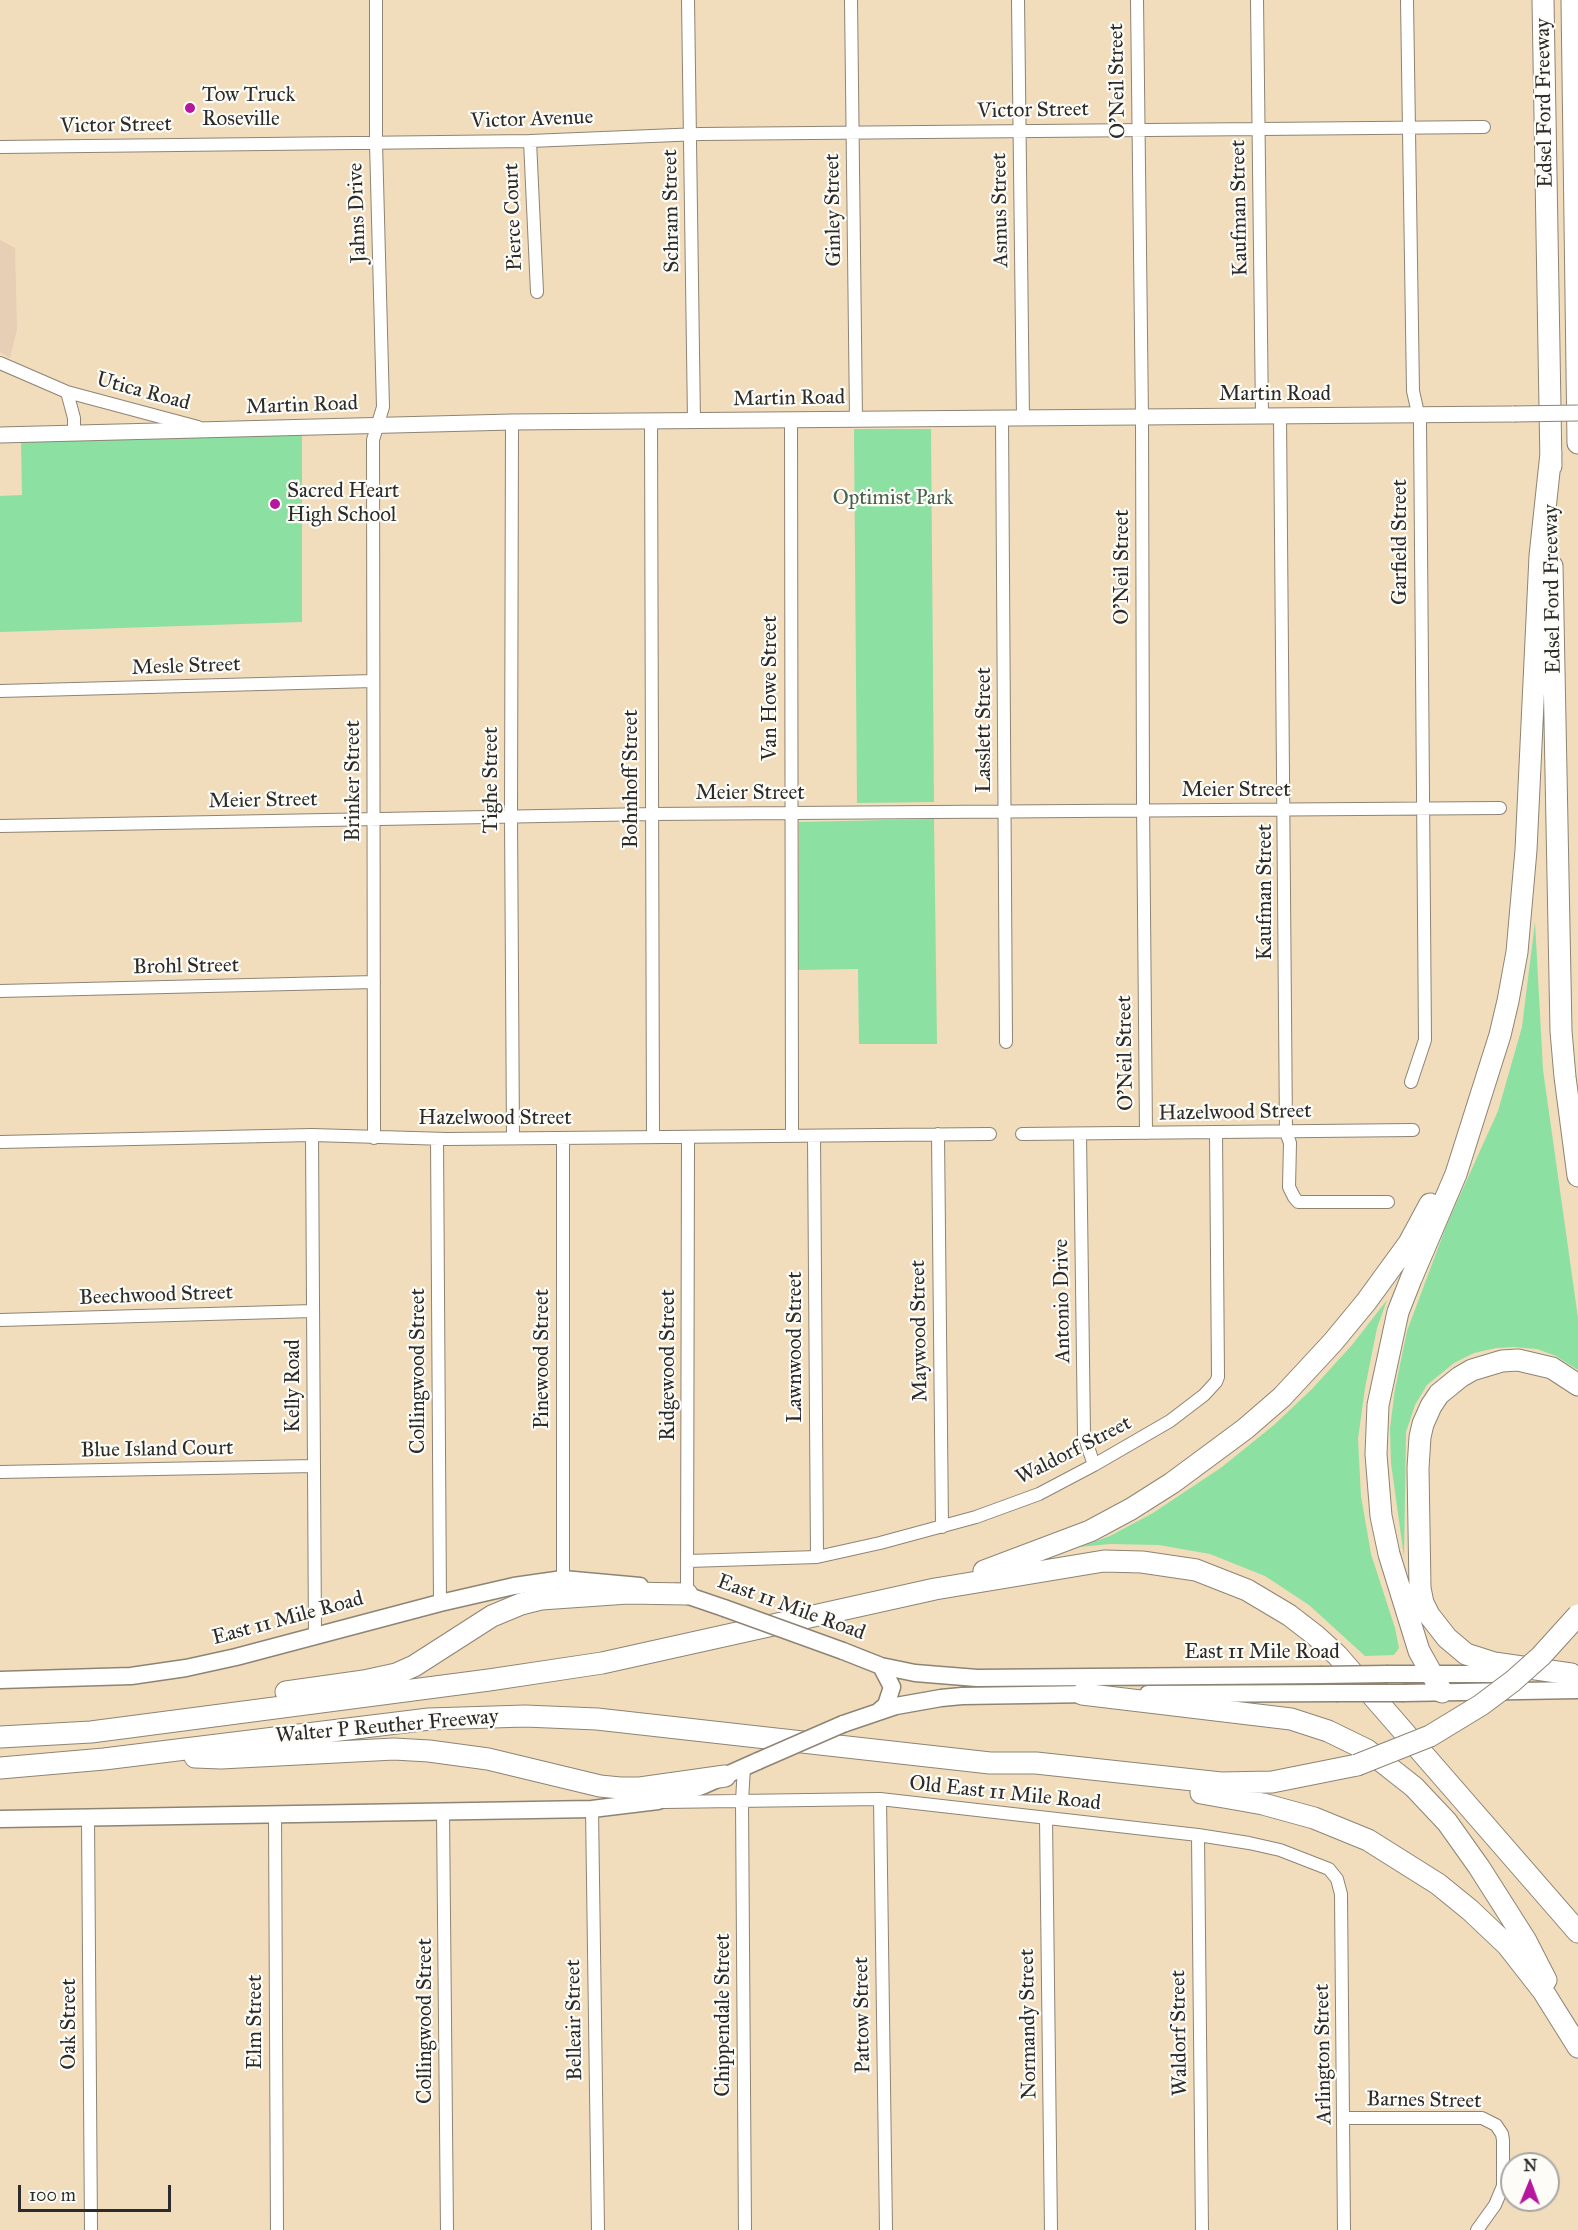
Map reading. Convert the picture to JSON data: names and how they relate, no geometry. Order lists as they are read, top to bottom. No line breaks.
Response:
{"streets":{"highway":["Edsel Ford Freeway","Walter P Reuther Freeway"],"main road":["East 11 Mile Road"],"street":["O'Neil Street","Victor Street","Victor Avenue","Kaufman Street","Ginley Street","Asmus Street","Schram Street","Jahns Drive","Pierce Court","Utica Road","Martin Road","Garfield Street","Mesle Street","Van Howe Street","Lasslett Street","Bohnhoff Street","Tighe Street","Brinker Street","Meier Street","Brohl Street","Hazelwood Street","Beechwood Street","Antonio Drive","Maywood Street","Lawnwood Street","Pinewood Street","Ridgewood Street","Collingwood Street","Kelly Road","Blue Island Court","Waldorf Street","Old East 11 Mile Road","Chippendale Street","Pattow Street","Belleair Street","Elm Street","Oak Street","Normandy Street","Arlington Street","Barnes Street"]},"crossings":[["O'Neil Street","Victor Street"],["O'Neil Street","Martin Road"],["O'Neil Street","Meier Street"],["O'Neil Street","Hazelwood Street"],["Victor Street","Victor Avenue"],["Victor Street","Kaufman Street"],["Victor Street","Ginley Street"],["Victor Street","Asmus Street"],["Victor Street","Schram Street"],["Victor Street","Jahns Drive"],["Victor Street","Garfield Street"],["Victor Avenue","Schram Street"],["Victor Avenue","Jahns Drive"],["Victor Avenue","Pierce Court"],["Kaufman Street","Martin Road"],["Kaufman Street","Meier Street"],["Kaufman Street","Hazelwood Street"],["Ginley Street","Martin Road"],["Asmus Street","Martin Road"],["Schram Street","Martin Road"],["Jahns Drive","Martin Road"],["Jahns Drive","Brinker Street"],["Utica Road","Martin Road"],["Martin Road","Garfield Street"],["Martin Road","Van Howe Street"],["Martin Road","Lasslett Street"],["Martin Road","Bohnhoff Street"],["Martin Road","Tighe Street"],["Martin Road","Brinker Street"],["Garfield Street","Meier Street"],["Mesle Street","Brinker Street"],["Van Howe Street","Meier Street"],["Van Howe Street","Hazelwood Street"],["Lasslett Street","Meier Street"],["Bohnhoff Street","Meier Street"],["Bohnhoff Street","Hazelwood Street"],["Tighe Street","Meier Street"],["Tighe Street","Hazelwood Street"],["Brinker Street","Meier Street"],["Brinker Street","Brohl Street"],["Brinker Street","Hazelwood Street"],["Hazelwood Street","Antonio Drive"],["Hazelwood Street","Maywood Street"],["Hazelwood Street","Lawnwood Street"],["Hazelwood Street","Pinewood Street"],["Hazelwood Street","Ridgewood Street"],["Hazelwood Street","Collingwood Street"],["Hazelwood Street","Kelly Road"],["Hazelwood Street","Waldorf Street"],["Beechwood Street","Kelly Road"],["Antonio Drive","Waldorf Street"],["Maywood Street","Waldorf Street"],["Lawnwood Street","Waldorf Street"],["Pinewood Street","East 11 Mile Road"],["Ridgewood Street","Waldorf Street"],["Ridgewood Street","East 11 Mile Road"],["Collingwood Street","East 11 Mile Road"],["Kelly Road","Blue Island Court"],["Kelly Road","East 11 Mile Road"],["Waldorf Street","Old East 11 Mile Road"],["East 11 Mile Road","Old East 11 Mile Road"],["East 11 Mile Road","Chippendale Street"],["East 11 Mile Road","Belleair Street"],["East 11 Mile Road","Elm Street"],["East 11 Mile Road","Oak Street"],["Old East 11 Mile Road","Chippendale Street"],["Old East 11 Mile Road","Pattow Street"],["Old East 11 Mile Road","Normandy Street"],["Old East 11 Mile Road","Arlington Street"],["Arlington Street","Barnes Street"]],"parks":["Optimist Park"],"places":["Tow Truck Roseville","Sacred Heart High School"],"scale_bar":"100 m","north":"top"}
